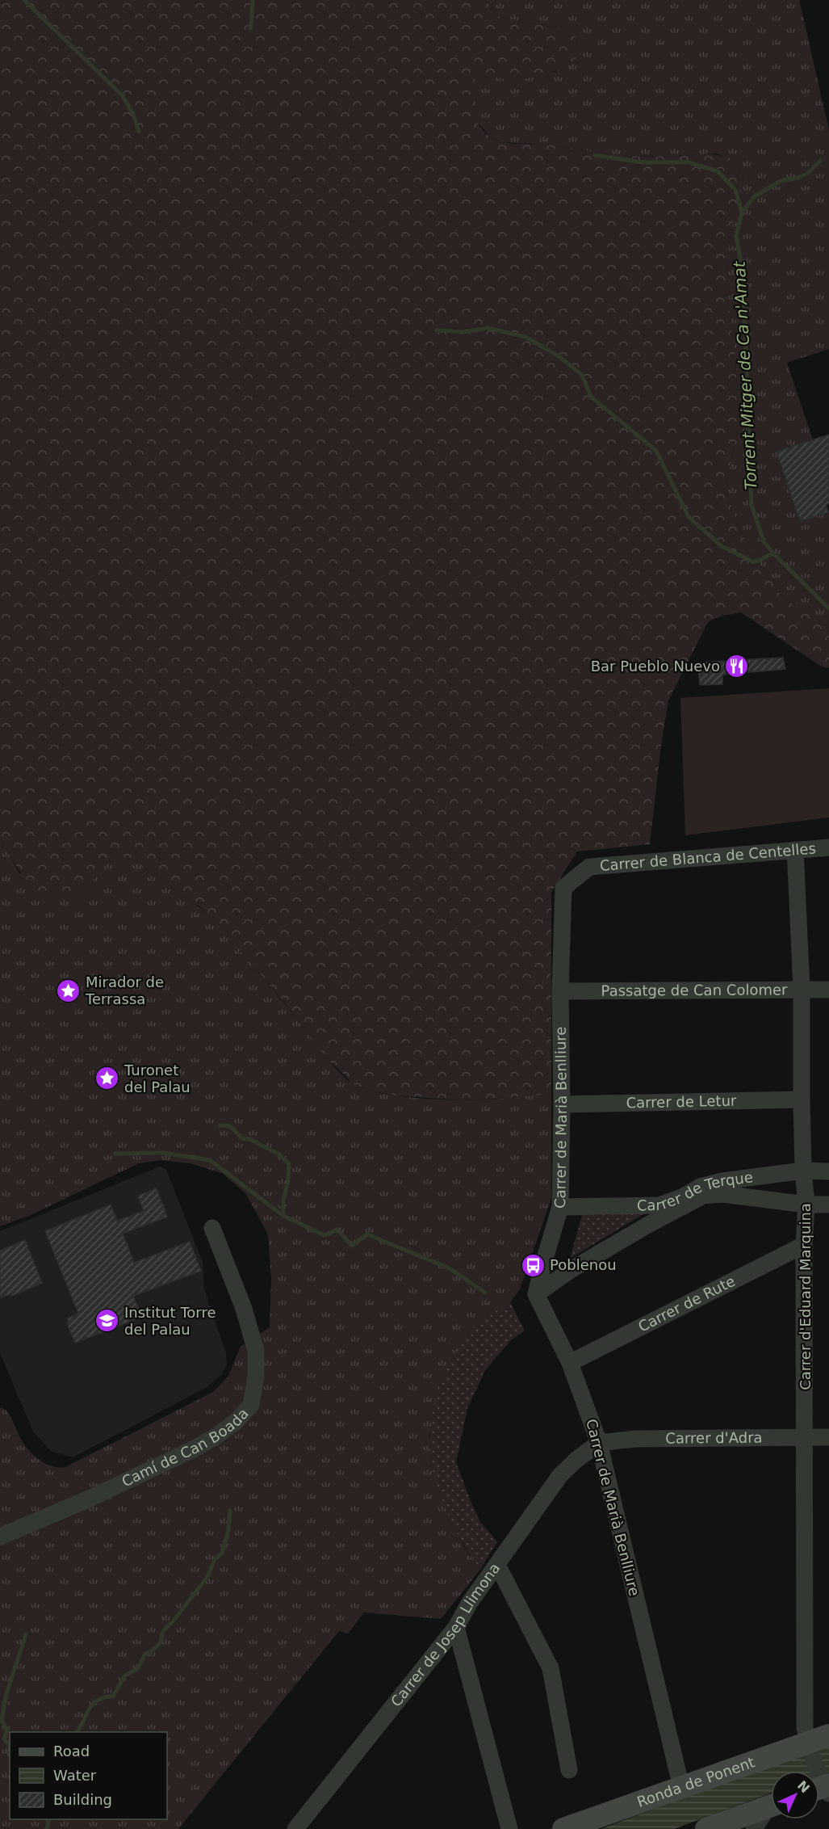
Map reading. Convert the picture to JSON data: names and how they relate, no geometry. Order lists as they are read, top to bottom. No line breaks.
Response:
{"streets":{"main road":["Ronda de Ponent"],"street":["Carrer de Blanca de Centelles","Passatge de Can Colomer","Carrer de Letur","Carrer de Marià Benlliure","Carrer de Terque","Carrer d'Eduard Marquina","Carrer de Rute","Carrer d'Adra","Camí de Can Boada","Carrer de Josep Llimona"]},"crossings":[["Carrer de Blanca de Centelles","Carrer de Marià Benlliure"],["Carrer de Blanca de Centelles","Carrer d'Eduard Marquina"],["Passatge de Can Colomer","Carrer de Marià Benlliure"],["Passatge de Can Colomer","Carrer d'Eduard Marquina"],["Carrer de Letur","Carrer de Marià Benlliure"],["Carrer de Letur","Carrer d'Eduard Marquina"],["Carrer de Marià Benlliure","Carrer de Terque"],["Carrer de Marià Benlliure","Carrer de Rute"],["Carrer de Marià Benlliure","Carrer d'Adra"],["Carrer de Marià Benlliure","Carrer de Josep Llimona"],["Carrer de Marià Benlliure","Ronda de Ponent"],["Carrer de Terque","Carrer d'Eduard Marquina"],["Carrer d'Eduard Marquina","Carrer de Rute"],["Carrer d'Eduard Marquina","Carrer d'Adra"],["Carrer d'Eduard Marquina","Ronda de Ponent"],["Carrer d'Adra","Carrer de Josep Llimona"]],"water":["Torrent Mitger de Ca n'Amat"],"places":{"restaurant":["Bar Pueblo Nuevo"],"place":["Mirador de Terrassa","Turonet del Palau"],"bus stop":["Poblenou"],"school or university":["Institut Torre del Palau"]},"legend":["Road","Water","Building"],"north":"top right"}
